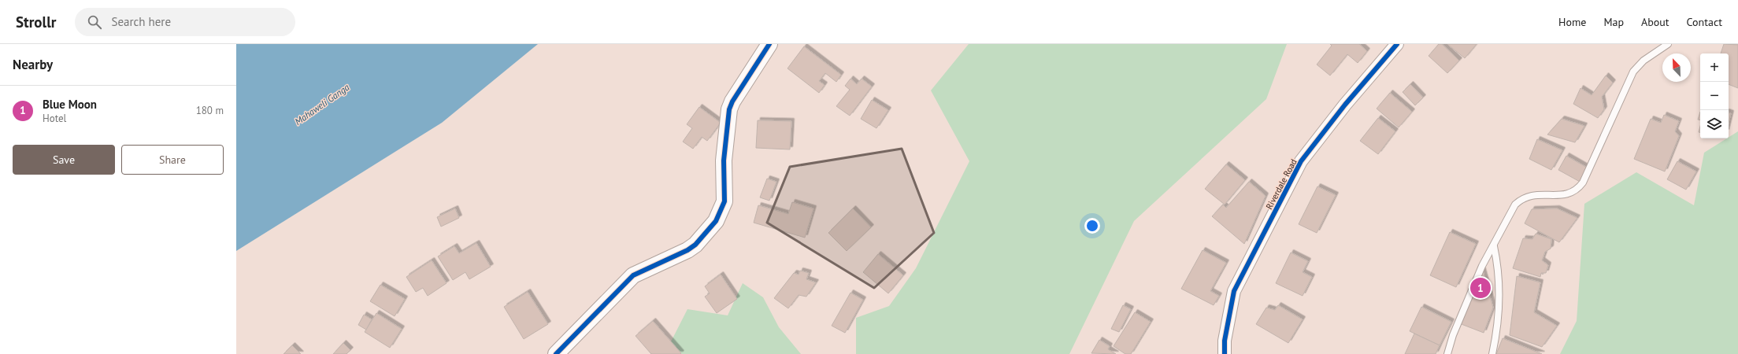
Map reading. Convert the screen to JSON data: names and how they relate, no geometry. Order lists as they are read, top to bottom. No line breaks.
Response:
{"streets":{"street":["Riverdale Road"]},"water":["Mahaweli Ganga"],"north":"top left","page":{"header":"Strollr","search":"Search here","nav":["Home","Map","About","Contact"],"heading":"Nearby","map_buttons":["+","−"],"list":[{"mark":"1","name":"Blue Moon","note":"Hotel","value":"180 m"}],"buttons":["Save","Share"],"pins":"1"}}
